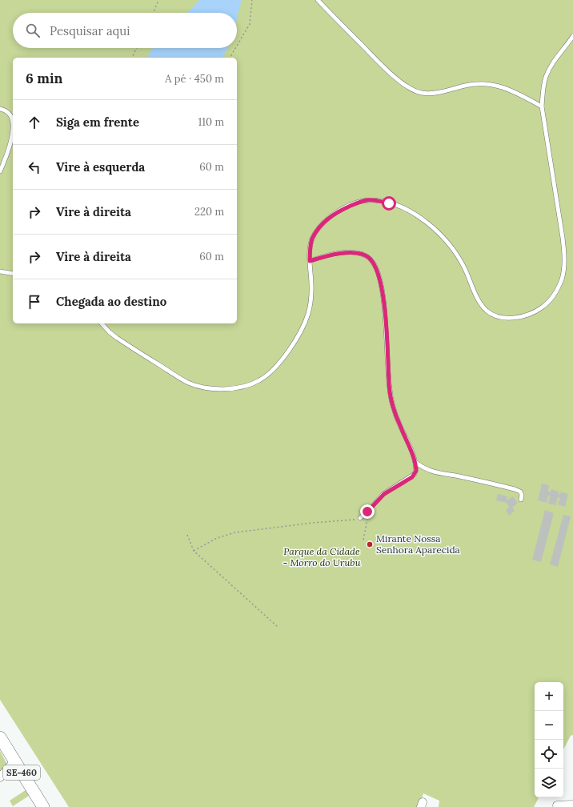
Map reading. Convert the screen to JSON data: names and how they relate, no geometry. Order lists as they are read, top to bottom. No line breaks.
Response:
{"streets":{"main road":["SE-460"]},"parks":["Parque da Cidade - Morro do Urubu"],"places":["Mirante Nossa Senhora Aparecida"],"page":{"search":"Pesquisar aqui","heading":["6 min","A pé · 450 m"],"list":[["Siga em frente","110 m"],["Vire à esquerda","60 m"],["Vire à direita","220 m"],["Vire à direita","60 m"],"Chegada ao destino"],"map_buttons":["+","−"]}}
